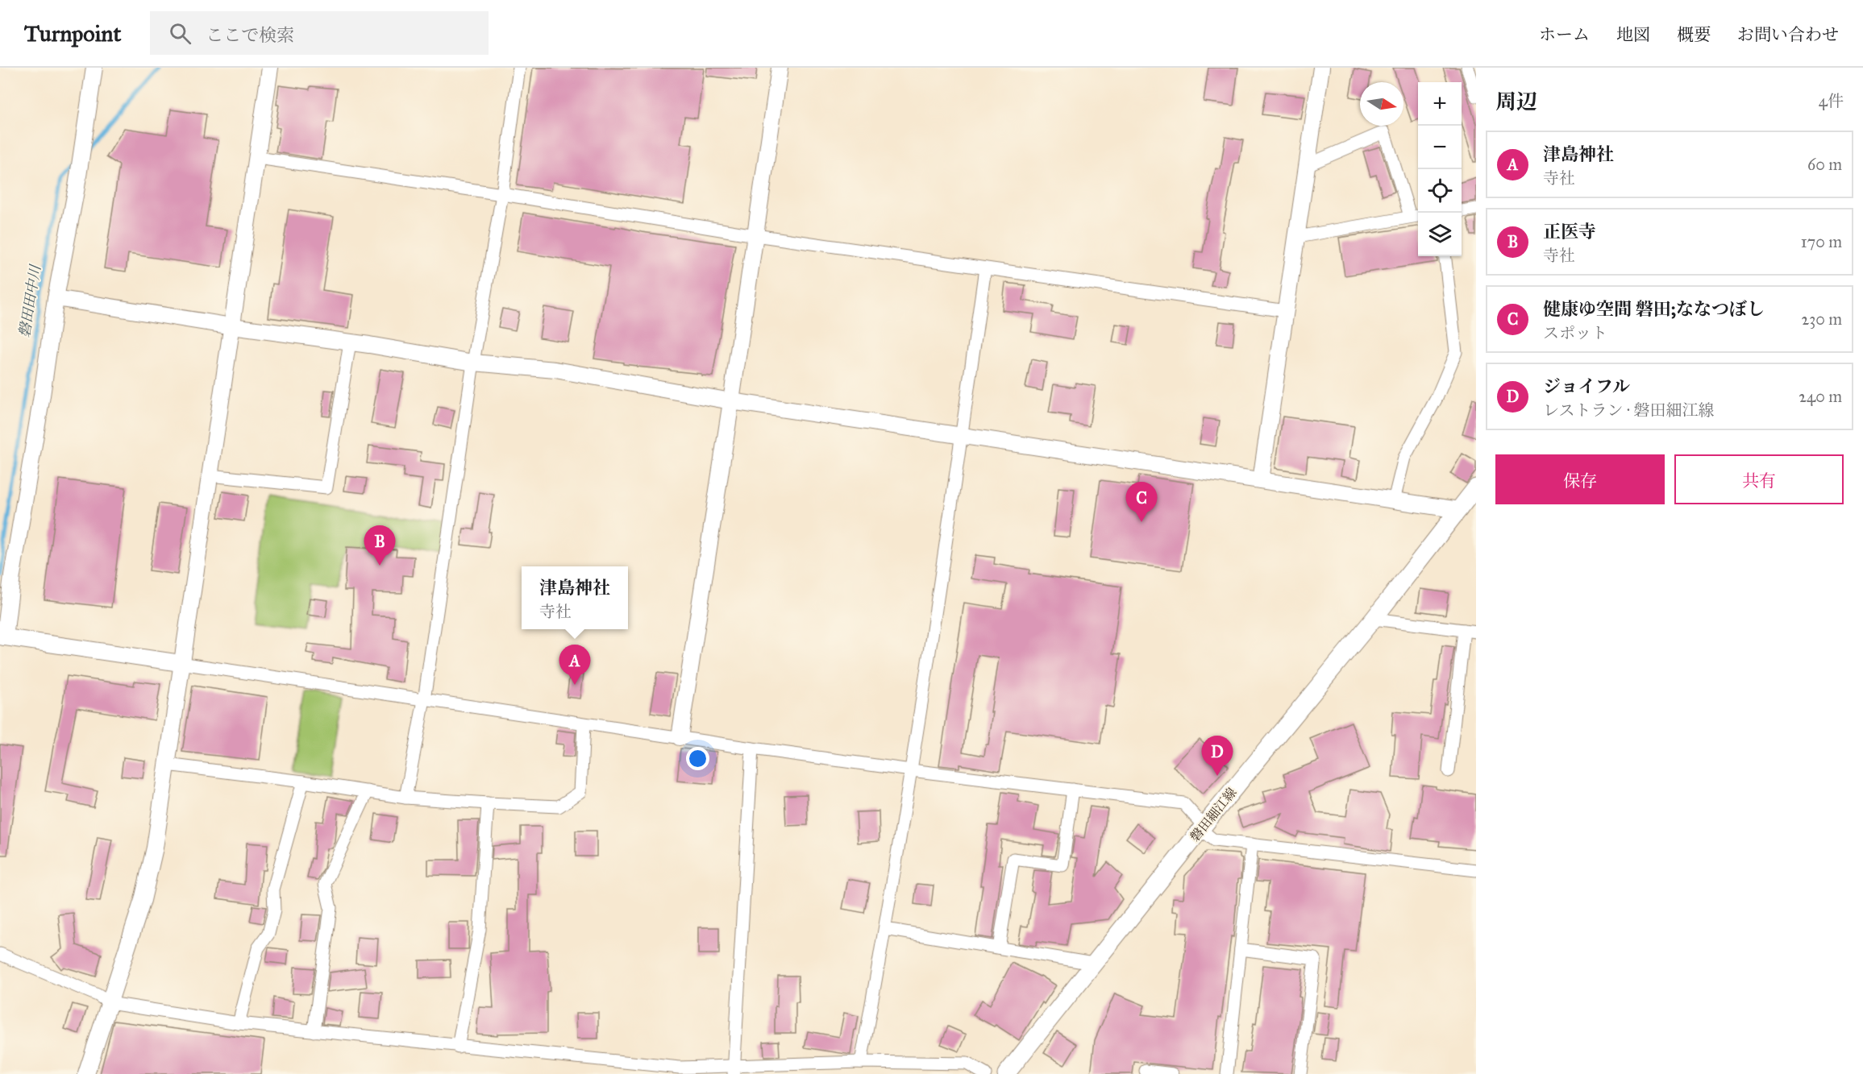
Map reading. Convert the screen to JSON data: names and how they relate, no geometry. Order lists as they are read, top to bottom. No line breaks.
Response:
{"streets":{"main road":["磐田細江線"]},"water":["磐田田中川"],"north":"right","page":{"header":"Turnpoint","search":"ここで検索","nav":["ホーム","地図","概要","お問い合わせ"],"heading":["周辺","4件"],"map_buttons":["+","−"],"list":[{"mark":"A","name":"津島神社","note":"寺社","value":"60 m"},{"mark":"B","name":"正医寺","note":"寺社","value":"170 m"},{"mark":"C","name":"健康ゆ空間 磐田;ななつぼし","note":"スポット","value":"230 m"},{"mark":"D","name":"ジョイフル","note":"レストラン · 磐田細江線","value":"240 m"}],"buttons":["保存","共有"],"pins":["C","B","A","D"],"popup":["津島神社","寺社"]}}
